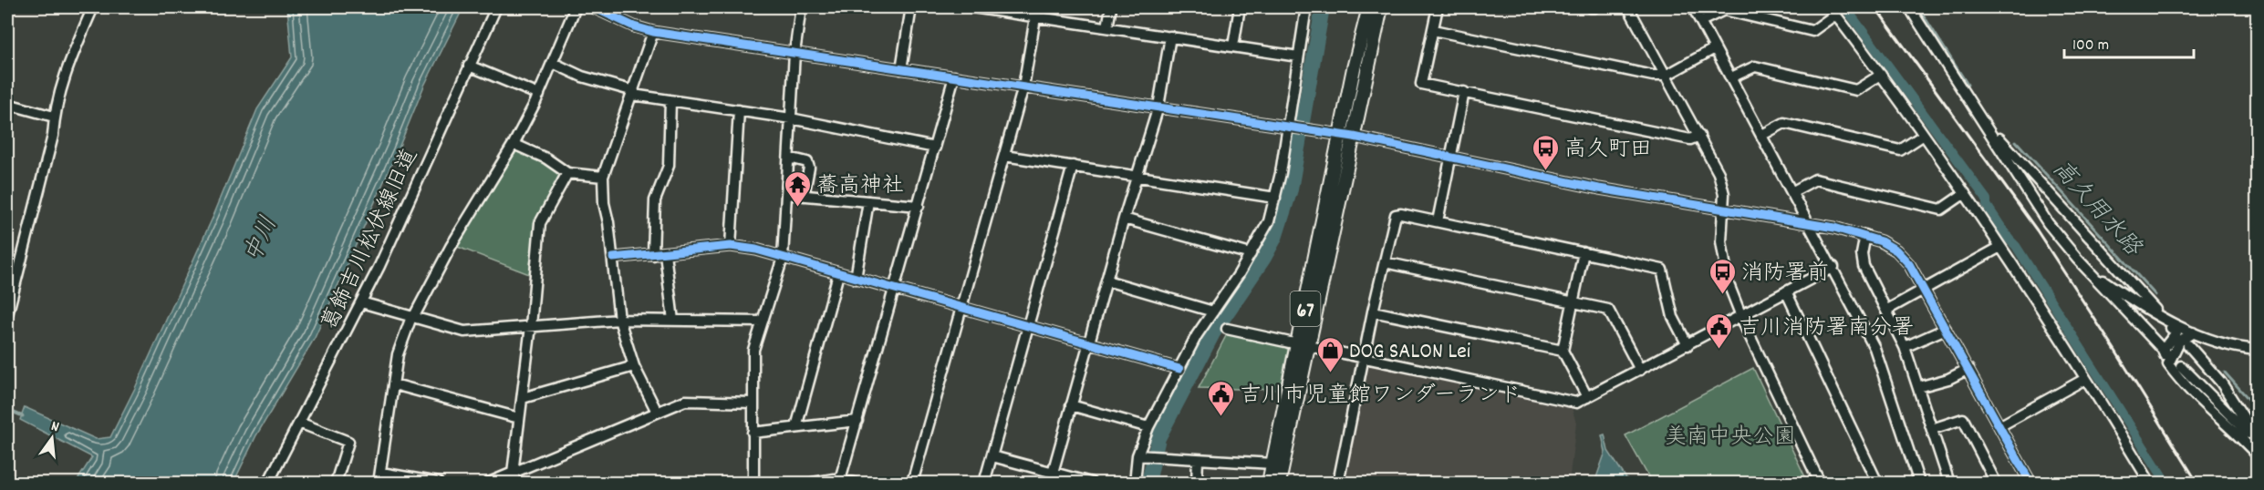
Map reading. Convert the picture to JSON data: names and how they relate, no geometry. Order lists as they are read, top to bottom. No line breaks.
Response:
{"streets":{"main road":["67"],"street":["葛飾吉川松伏線旧道"]},"water":["高久用水路","中川"],"parks":["美南中央公園"],"places":{"bus stop":["高久町田","消防署前"],"temple":["蕎高神社"],"public building":["吉川消防署南分署","吉川市児童館ワンダーランド"],"shop":["DOG SALON Lei"]},"scale_bar":"100 m","north":"top"}
